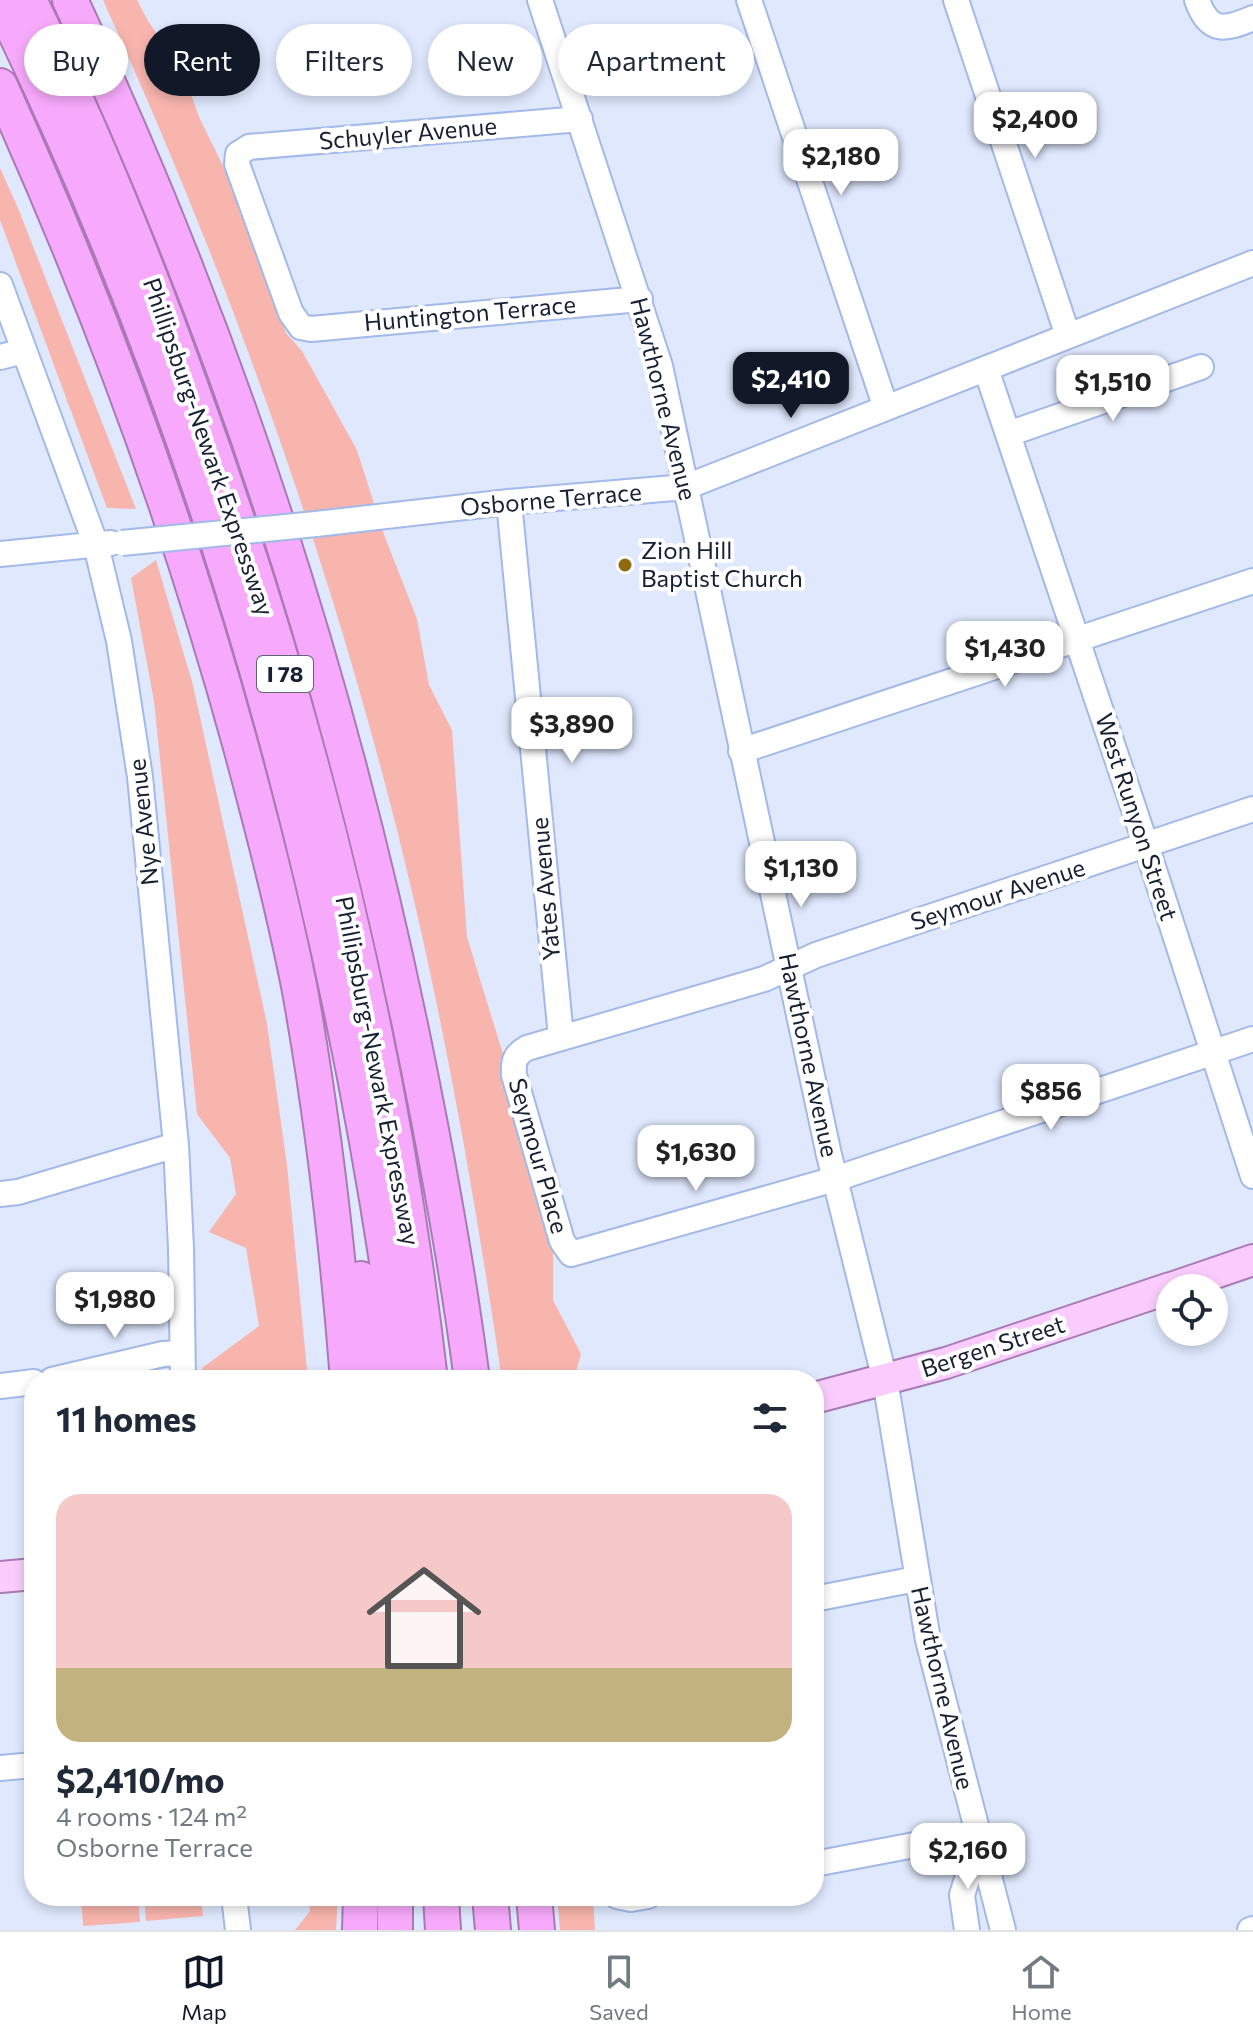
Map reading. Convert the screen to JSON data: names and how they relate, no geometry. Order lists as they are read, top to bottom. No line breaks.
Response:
{"streets":{"highway":["Phillipsburg-Newark Expressway","I 78"],"main road":["Bergen Street"],"street":["Schuyler Avenue","Huntington Terrace","Hawthorne Avenue","Osborne Terrace","West Runyon Street","Nye Avenue","Yates Avenue","Seymour Avenue","Seymour Place"]},"crossings":[["Schuyler Avenue","Huntington Terrace"],["Schuyler Avenue","Hawthorne Avenue"],["Huntington Terrace","Hawthorne Avenue"],["Hawthorne Avenue","Osborne Terrace"],["Hawthorne Avenue","Seymour Avenue"],["Hawthorne Avenue","Seymour Place"],["Hawthorne Avenue","Bergen Street"],["Osborne Terrace","West Runyon Street"],["Osborne Terrace","Nye Avenue"],["Osborne Terrace","Yates Avenue"],["West Runyon Street","Seymour Avenue"],["Yates Avenue","Seymour Avenue"],["Seymour Avenue","Seymour Place"]],"places":["Zion Hill Baptist Church"],"page":{"chip":["Buy","Rent","Filters","New","Apartment"],"price":["$2,400","$2,180","$2,410","$1,510","$1,430","$3,890","$1,130","$856","$1,630","$1,980","$2,160"],"heading":"11 homes","list":[{"name":"$2,410/mo","note":"4 rooms · 124 m² · Osborne Terrace"}],"tabs":["Map","Saved","Home"]}}
